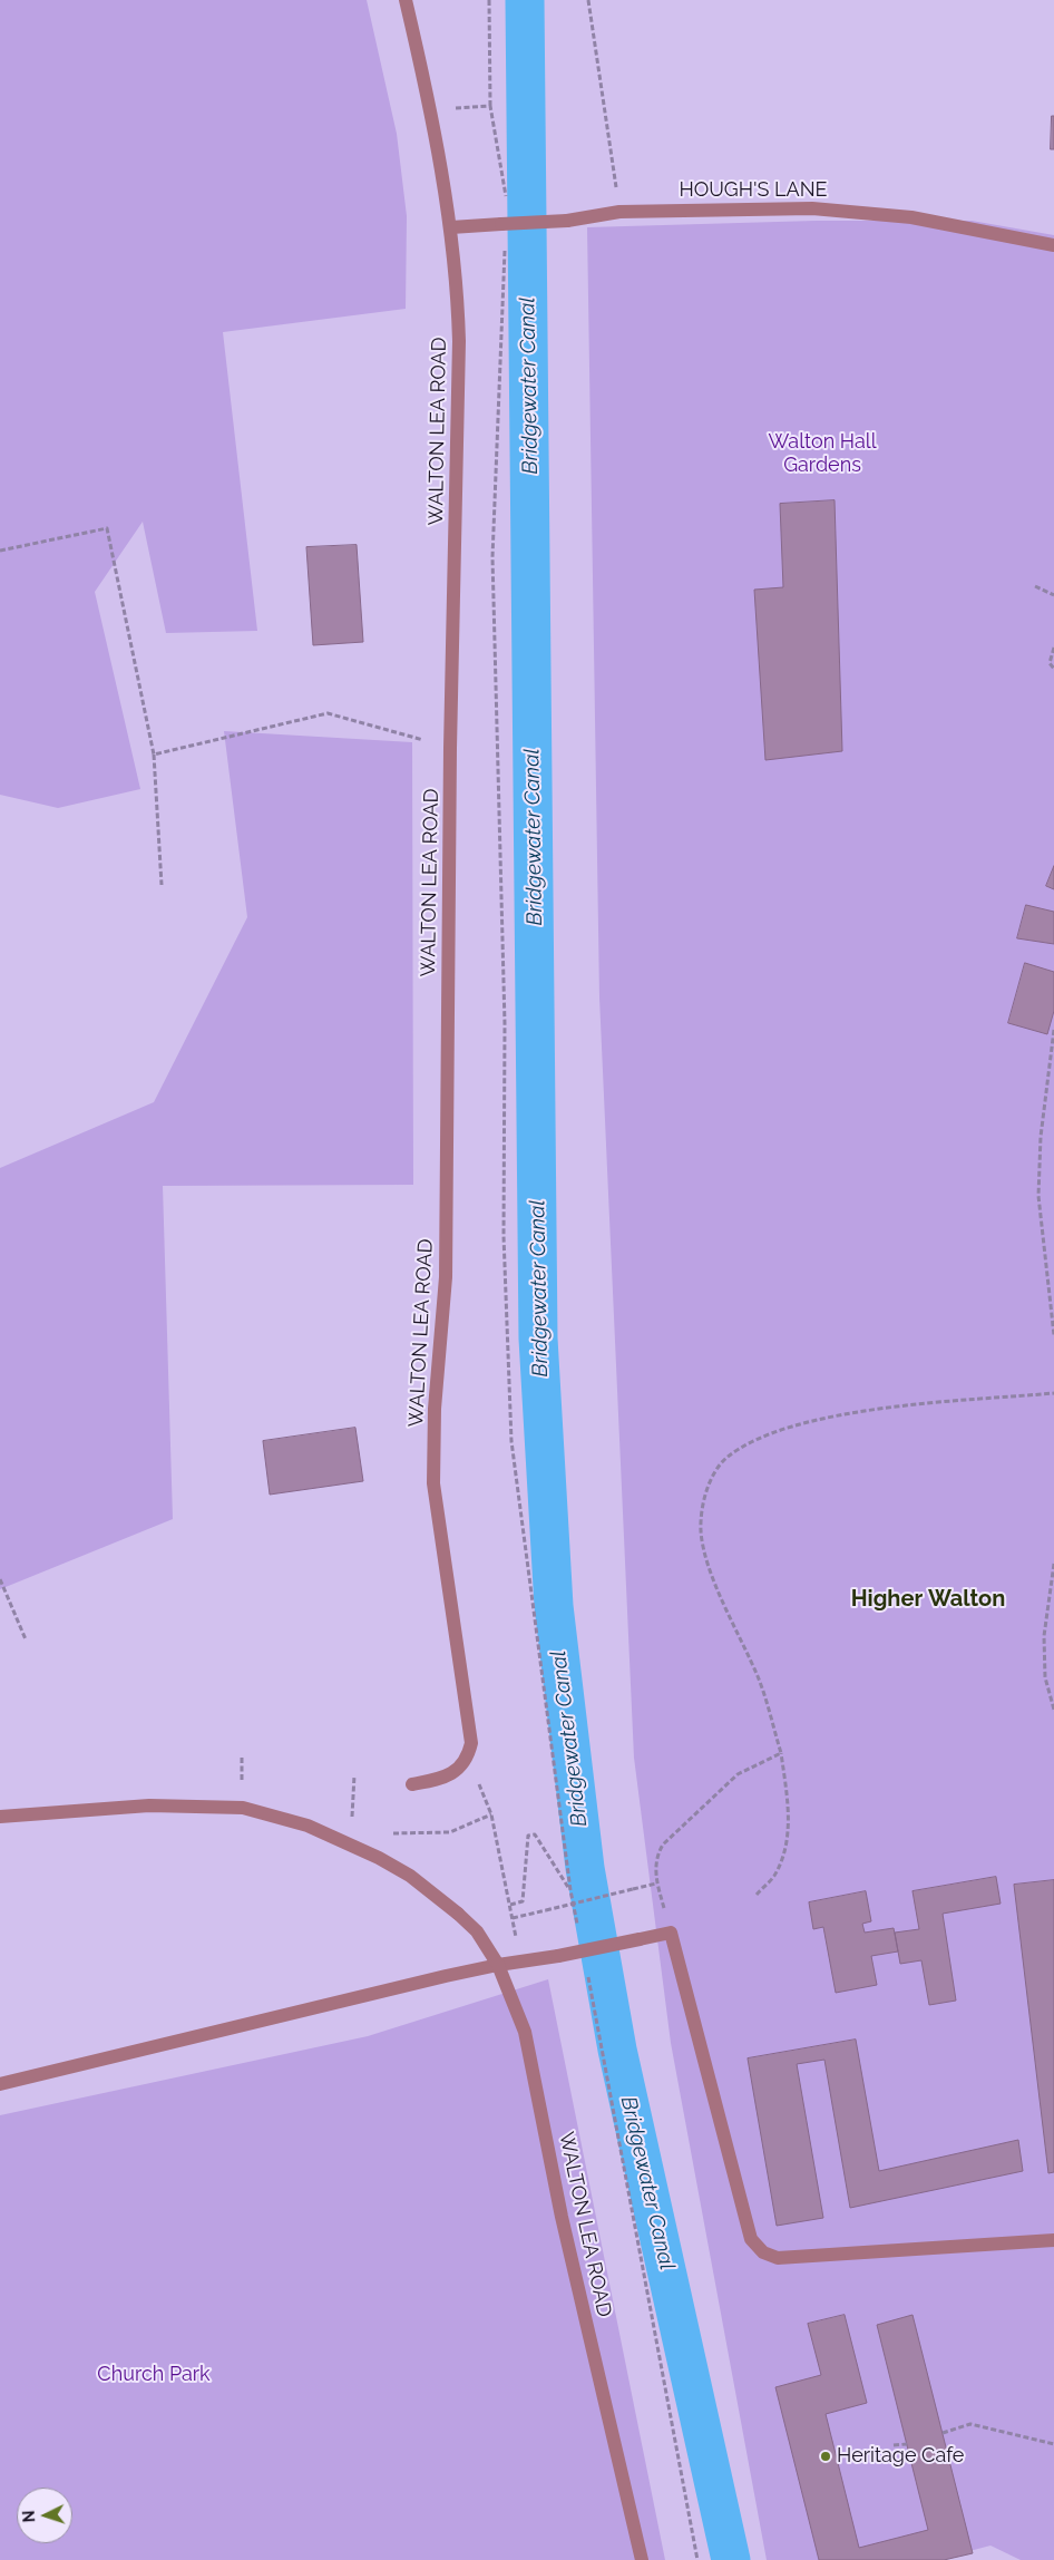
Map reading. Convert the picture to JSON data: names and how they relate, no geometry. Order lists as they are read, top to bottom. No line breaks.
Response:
{"streets":{"street":["HOUGH'S LANE","WALTON LEA ROAD"]},"crossings":[["HOUGH'S LANE","WALTON LEA ROAD"]],"districts":["Higher Walton"],"water":["Bridgewater Canal"],"parks":["Walton Hall Gardens","Church Park"],"places":["Heritage Cafe"],"north":"left"}
